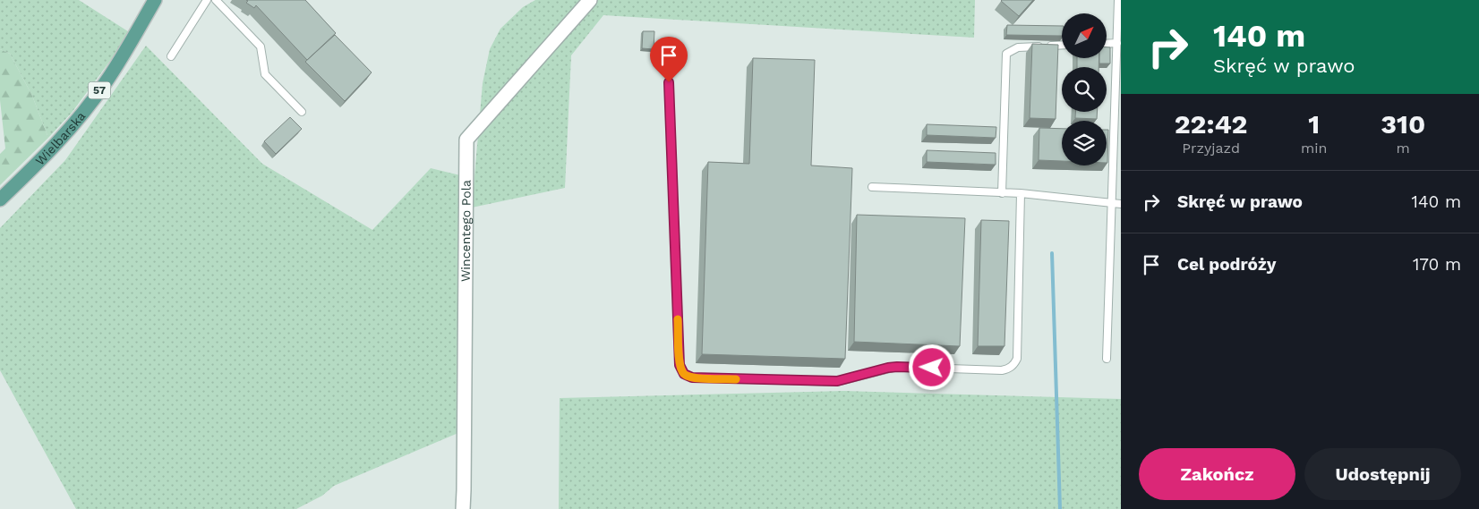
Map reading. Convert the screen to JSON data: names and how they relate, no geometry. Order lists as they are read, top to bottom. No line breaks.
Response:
{"streets":{"main road":["57","Wielbarska"],"street":["Wincentego Pola"]},"north":"top right","page":{"turn":["140 m","Skręć w prawo"],"eta":["22:42","Przyjazd","1","min","310","m"],"list":[{"name":"Skręć w prawo","value":"140 m"},{"name":"Cel podróży","value":"170 m"}],"buttons":["Zakończ","Udostępnij"]}}
